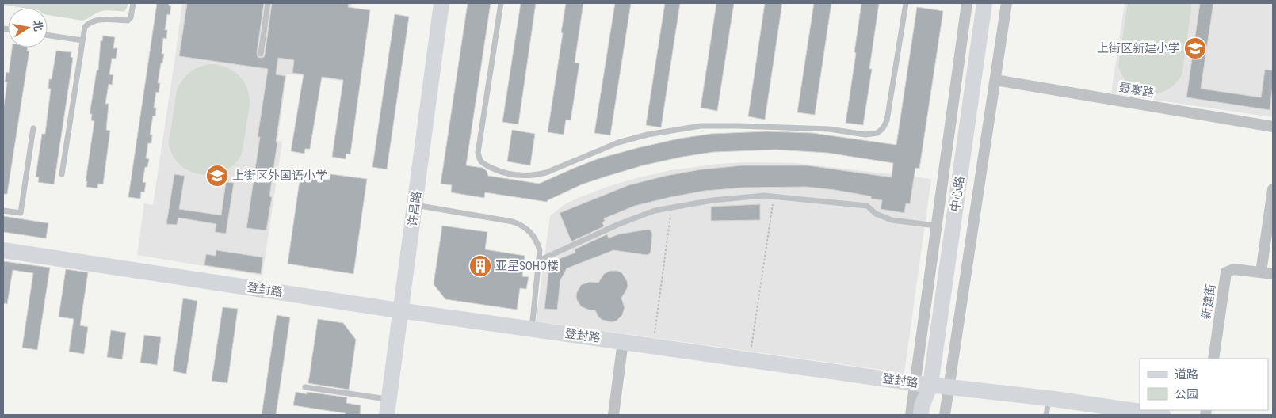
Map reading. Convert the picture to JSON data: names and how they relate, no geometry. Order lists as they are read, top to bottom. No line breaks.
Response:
{"streets":{"main road":["中心路","许昌路","登封路"],"street":["聂寨路","新建街"]},"crossings":[["中心路","登封路"],["许昌路","登封路"]],"places":{"school or university":["上街区新建小学","上街区外国语小学"],"building":["亚星SOHO楼"]},"legend":["道路","公园"],"north":"right"}
